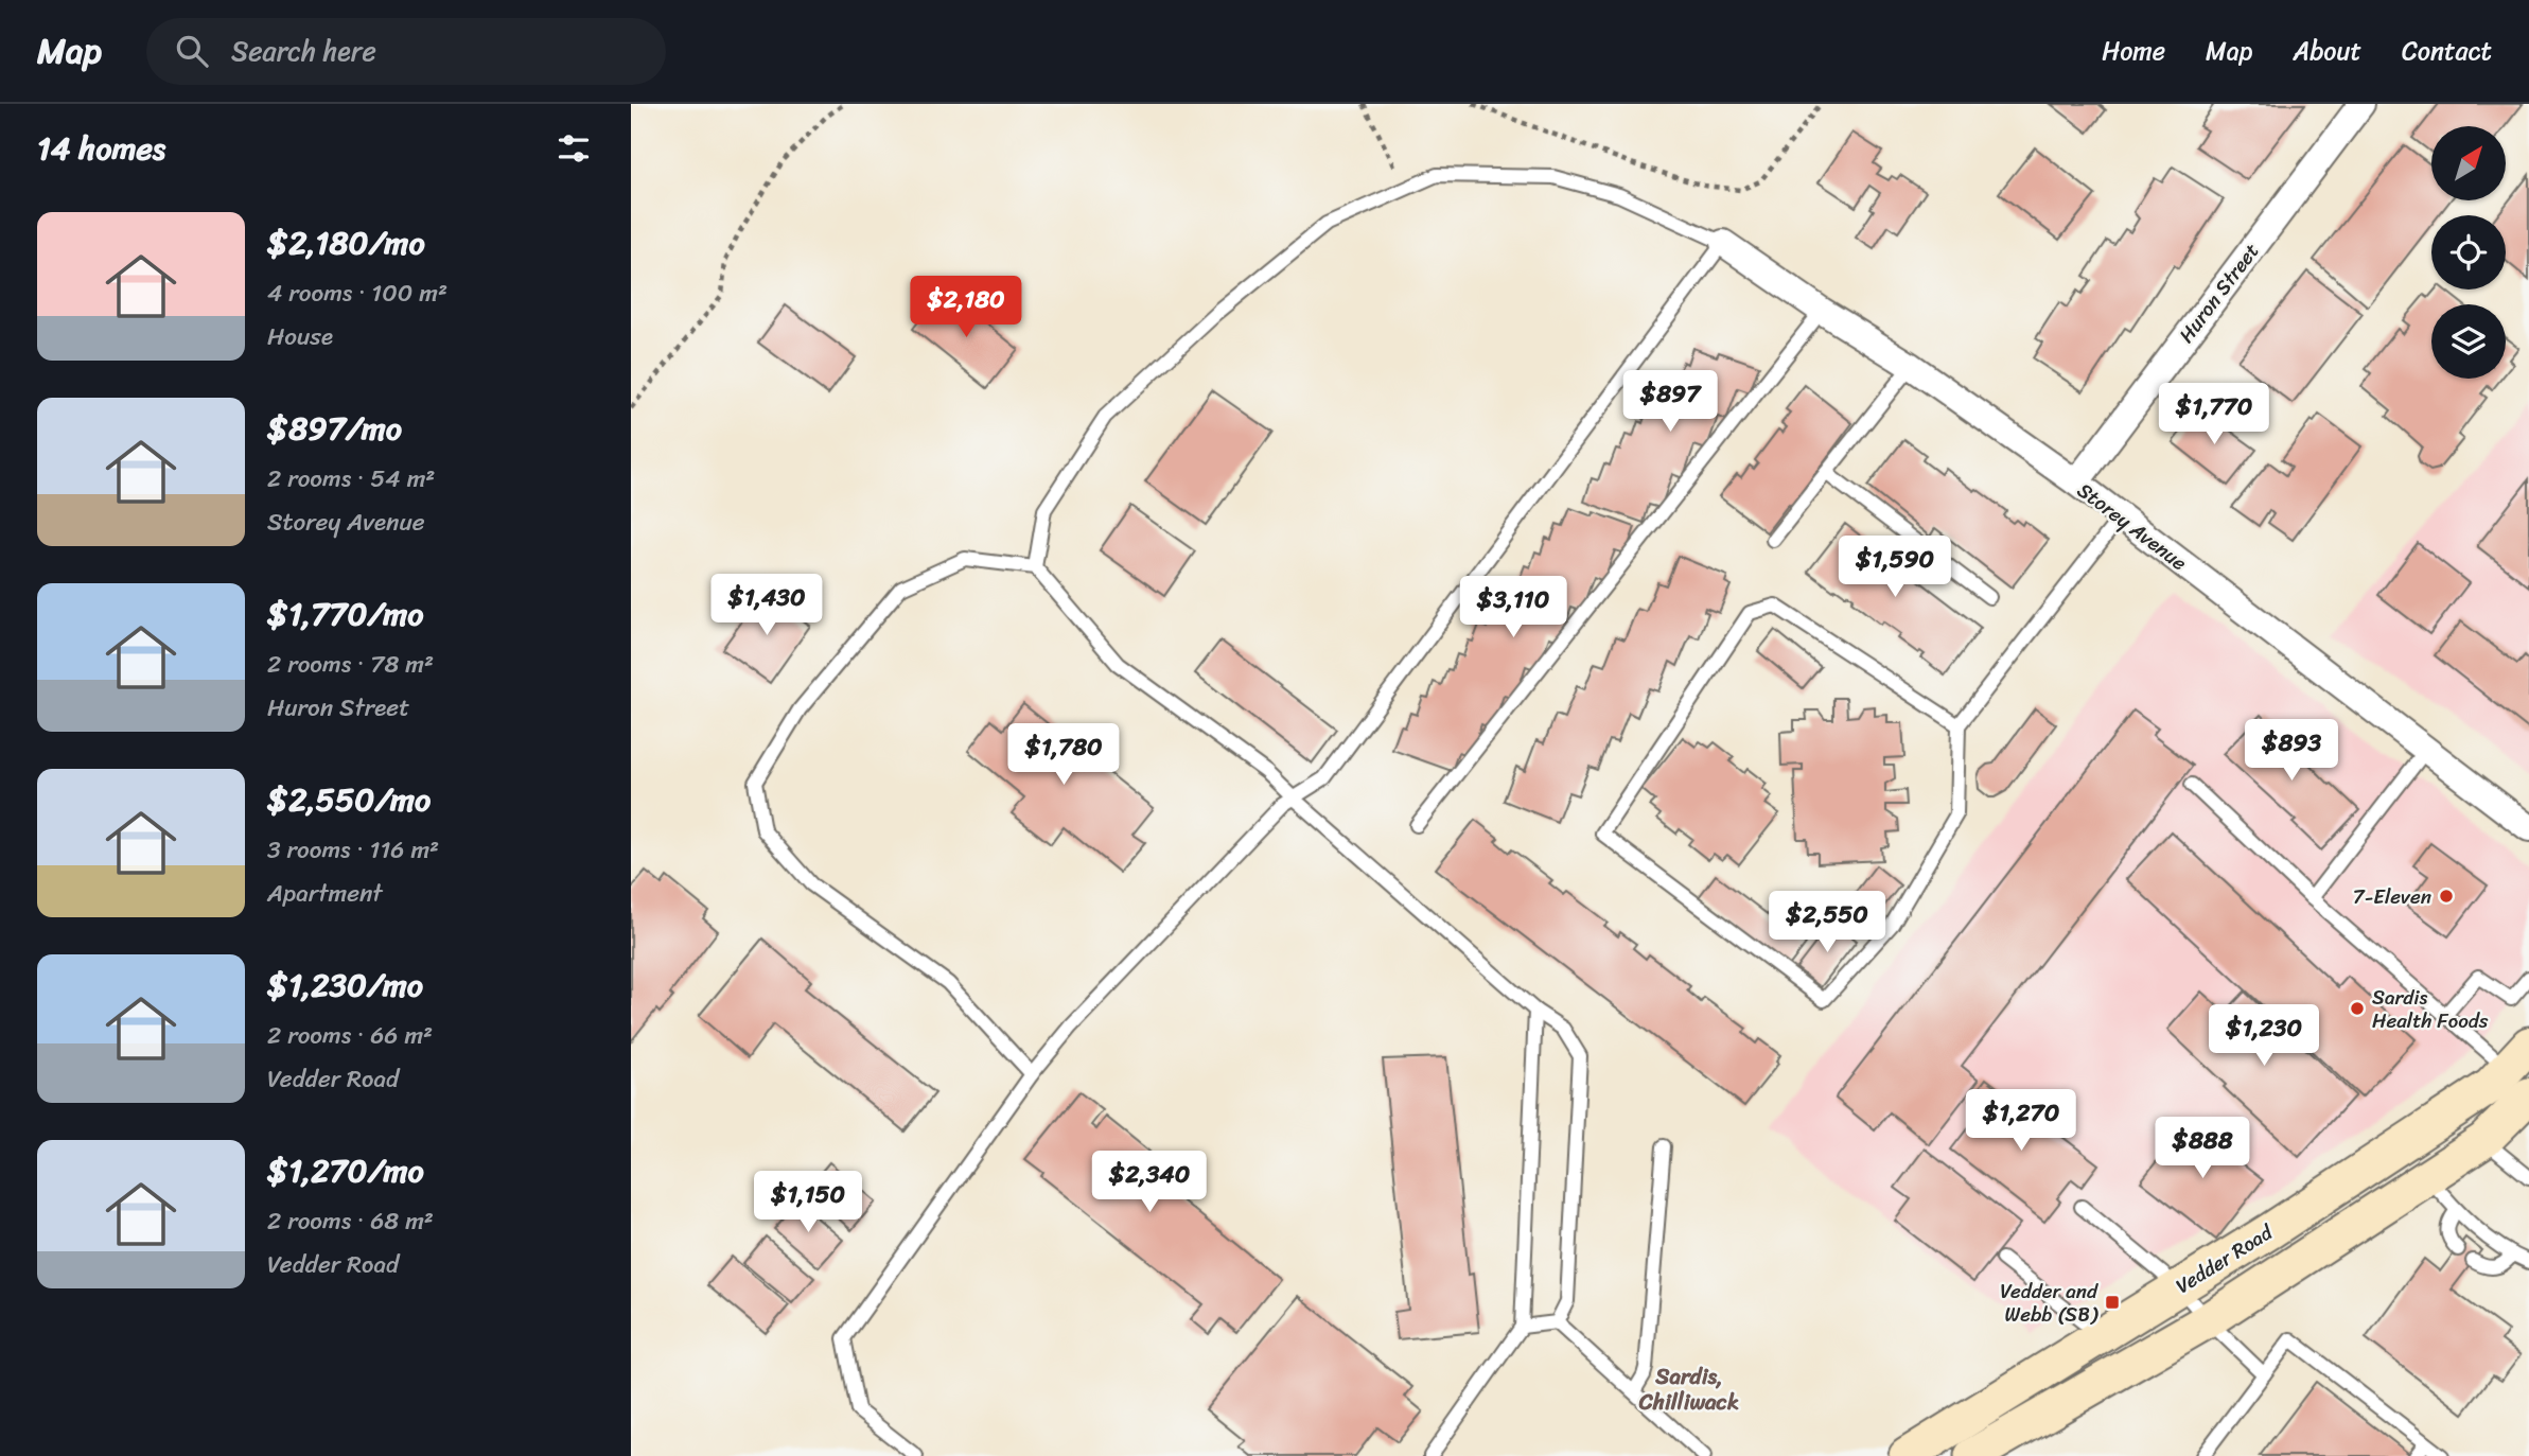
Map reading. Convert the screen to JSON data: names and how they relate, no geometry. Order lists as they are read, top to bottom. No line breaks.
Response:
{"streets":{"main road":["Vedder Road"],"street":["Huron Street","Storey Avenue"]},"crossings":[["Huron Street","Storey Avenue"]],"districts":["Sardis, Chilliwack"],"places":{"other":["7-Eleven","Sardis Health Foods"],"transit":["Vedder and Webb (SB)"]},"north":"top right","page":{"header":"Map","search":"Search here","nav":["Home","Map","About","Contact"],"heading":"14 homes","list":[{"name":"$2,180/mo","note":"4 rooms · 100 m² · House"},{"name":"$897/mo","note":"2 rooms · 54 m² · Storey Avenue"},{"name":"$1,770/mo","note":"2 rooms · 78 m² · Huron Street"},{"name":"$2,550/mo","note":"3 rooms · 116 m² · Apartment"},{"name":"$1,230/mo","note":"2 rooms · 66 m² · Vedder Road"},{"name":"$1,270/mo","note":"2 rooms · 68 m² · Vedder Road"}],"price":["$2,180","$897","$1,770","$1,590","$1,430","$3,110","$893","$1,780","$2,550","$1,230","$1,270","$888","$2,340","$1,150"]}}
